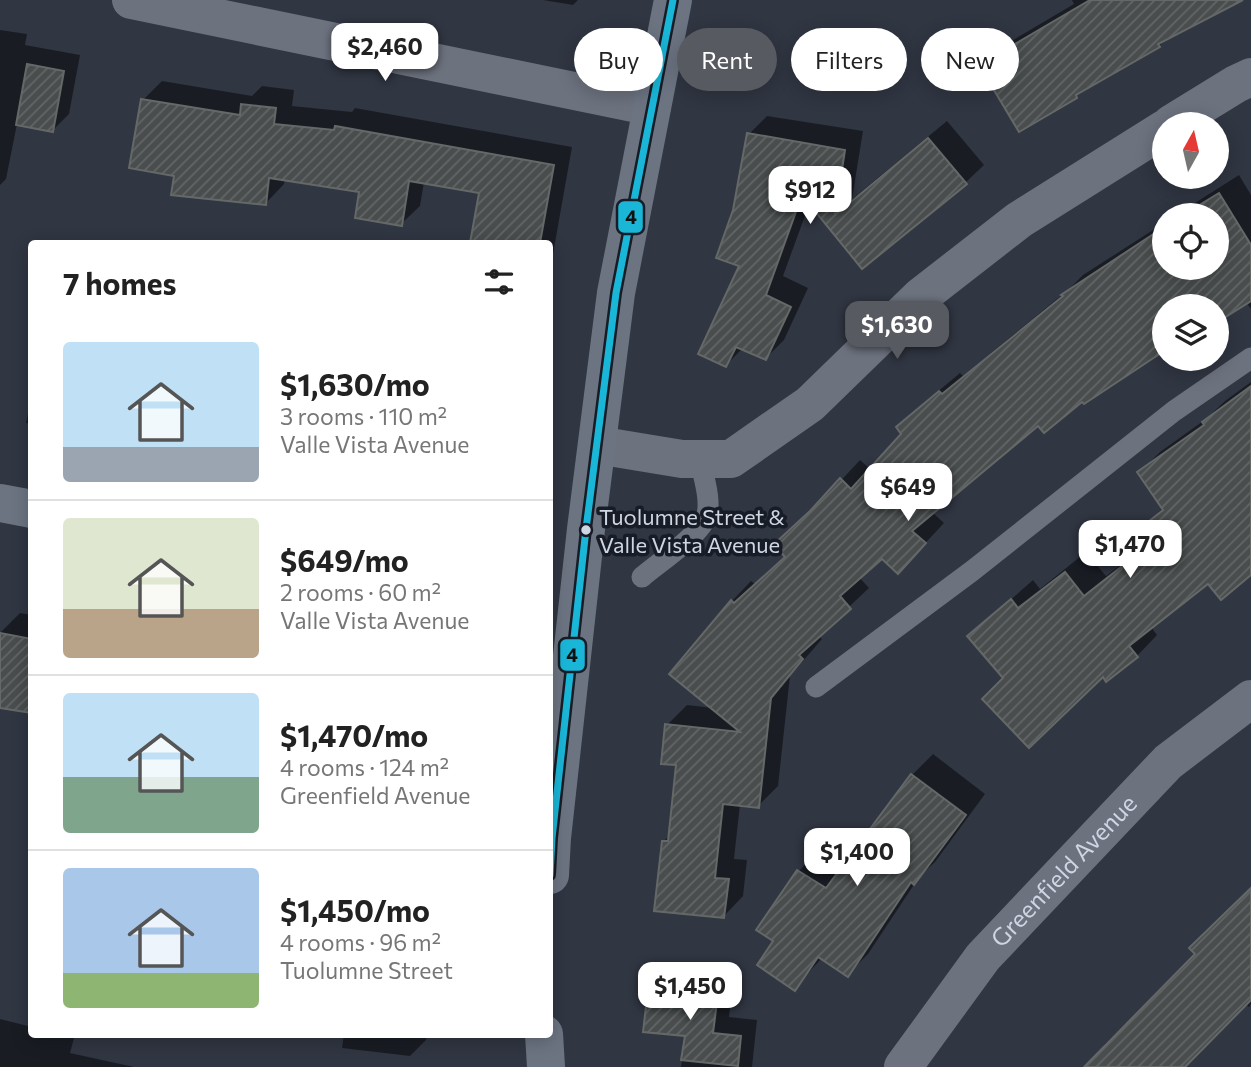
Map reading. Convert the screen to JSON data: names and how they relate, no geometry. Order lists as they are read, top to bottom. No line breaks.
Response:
{"streets":{"street":["Greenfield Avenue"]},"places":["Tuolumne Street & Valle Vista Avenue"],"lines":["transit line 4"],"north":"top","page":{"price":["$2,460","$912","$1,630","$649","$1,470","$1,400","$1,450"],"chip":["Buy","Rent","Filters","New"],"heading":"7 homes","list":[{"name":"$1,630/mo","note":"3 rooms · 110 m² · Valle Vista Avenue"},{"name":"$649/mo","note":"2 rooms · 60 m² · Valle Vista Avenue"},{"name":"$1,470/mo","note":"4 rooms · 124 m² · Greenfield Avenue"},{"name":"$1,450/mo","note":"4 rooms · 96 m² · Tuolumne Street"}]}}
